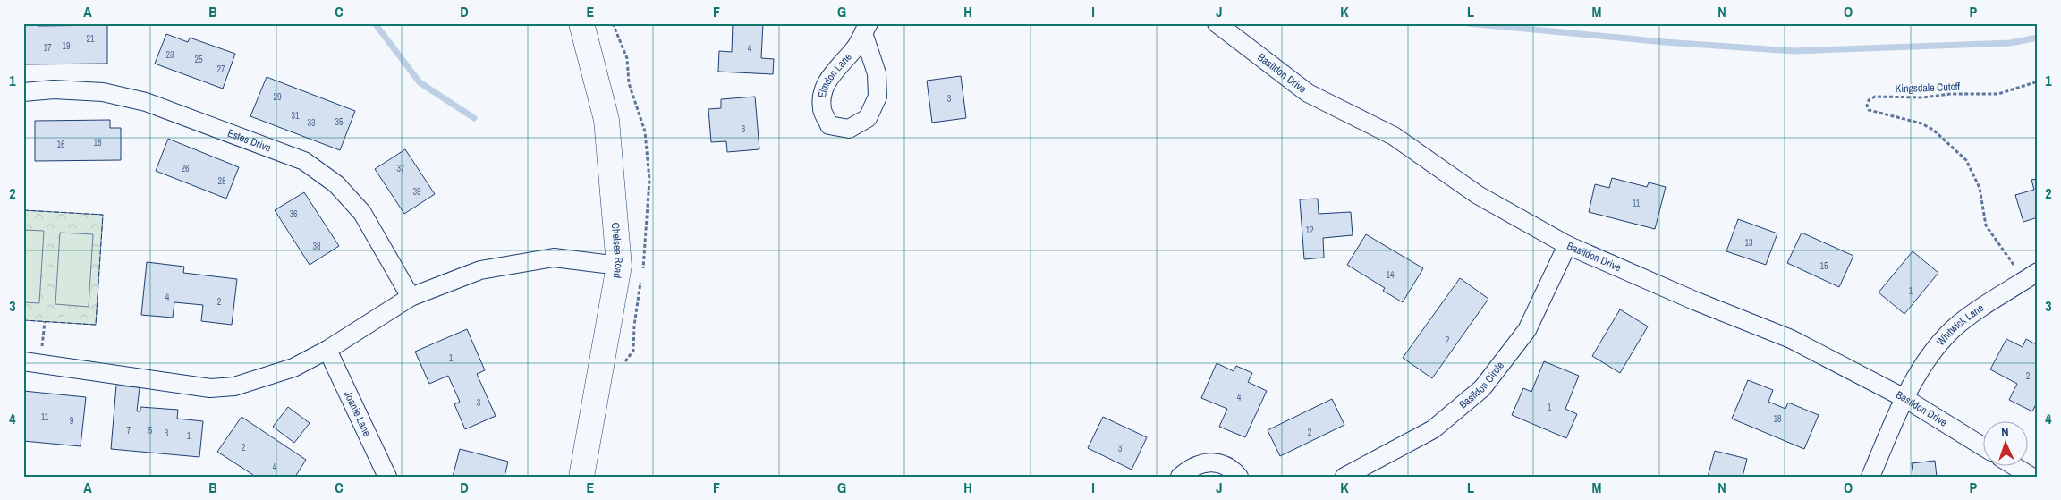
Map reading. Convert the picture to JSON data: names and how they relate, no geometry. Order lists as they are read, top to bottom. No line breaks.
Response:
{"streets":{"street":["Basildon Drive","Elmdon Lane","Estes Drive","Chelsea Road","Whitwick Lane","Basildon Circle","Joanie Lane"],"path":["Kingsdale Cutoff"]},"crossings":[["Basildon Drive","Whitwick Lane"],["Basildon Drive","Basildon Circle"]],"house_numbers":["21","19","17","4","23","25","27","29","3","31","35","33","6","18","16","26","37","28","39","11","36","12","13","38","15","14","1","4","2","2","1","2","4","3","1","11","18","9","7","5","2","3","1","2","3","4"],"north":"top","grid":{"columns":["A","B","C","D","E","F","G","H","I","J","K","L","M","N","O","P"],"rows":["1","2","3","4"]}}
